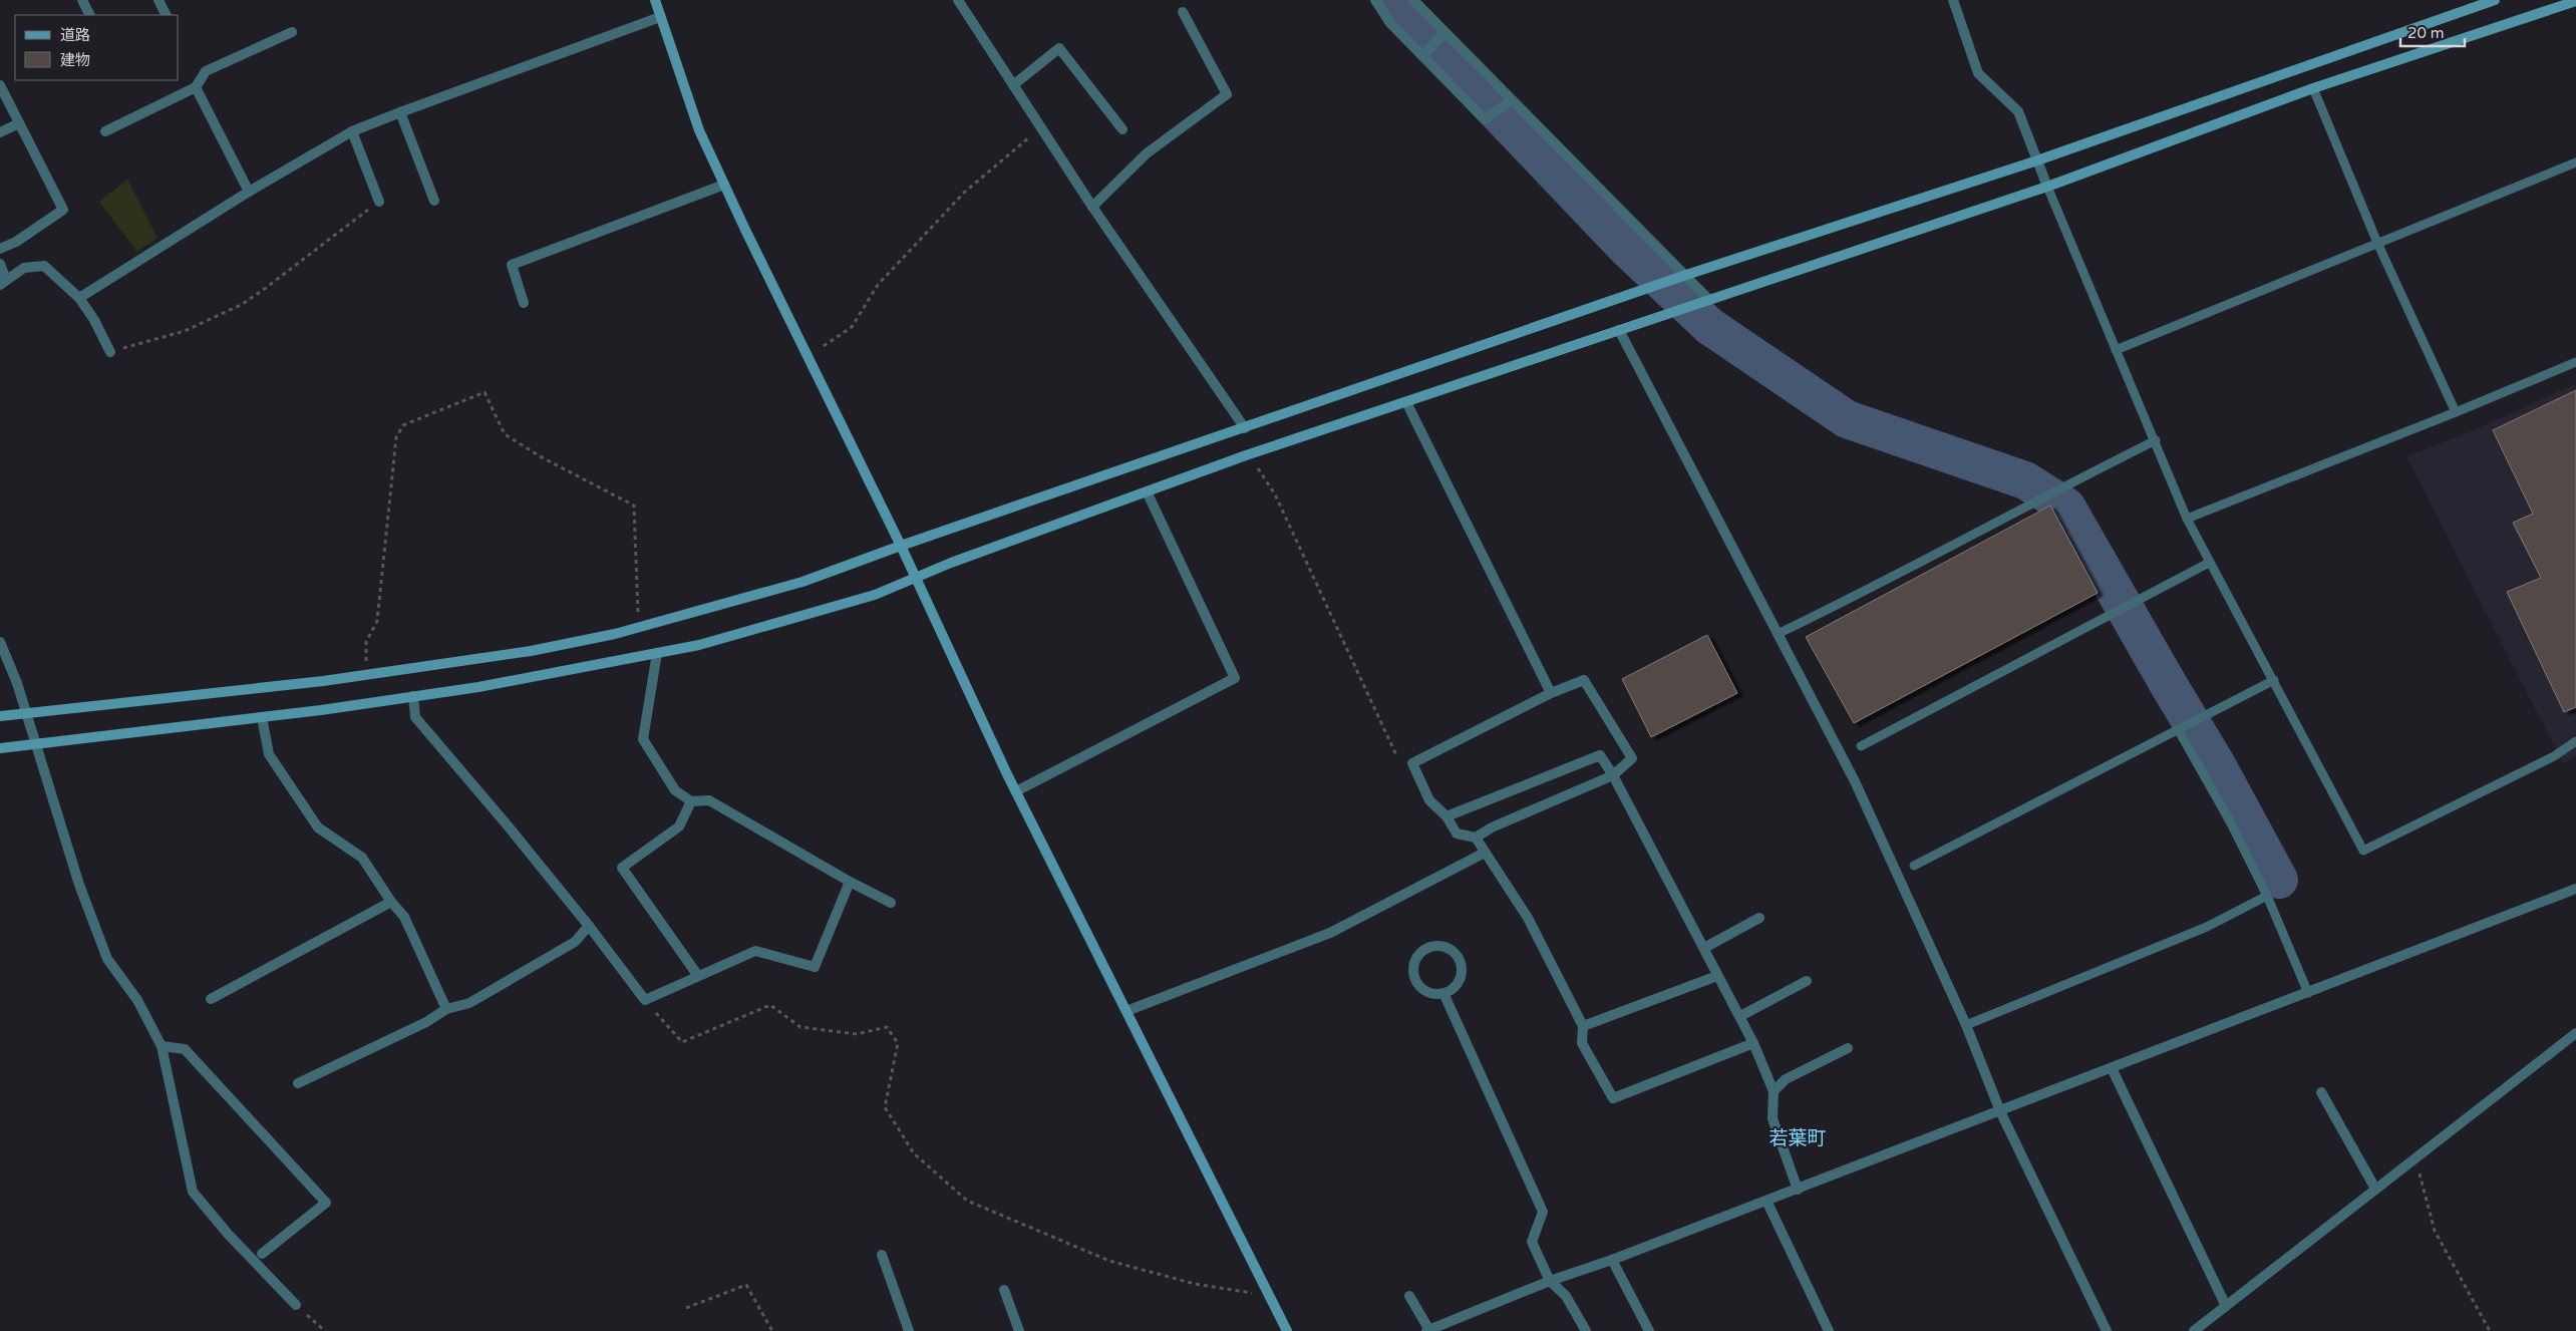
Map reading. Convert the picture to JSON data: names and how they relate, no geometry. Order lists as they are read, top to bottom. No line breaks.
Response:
{"districts":["若葉町"],"legend":["道路","建物"],"scale_bar":"20 m"}
